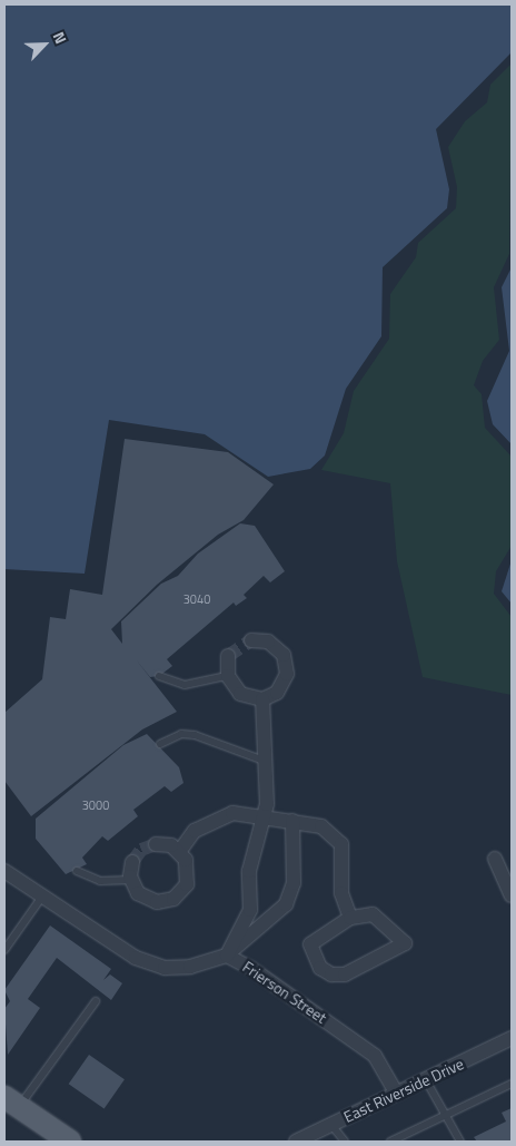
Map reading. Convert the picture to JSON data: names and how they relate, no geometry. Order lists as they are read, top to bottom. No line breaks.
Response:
{"streets":{"street":["Frierson Street","East Riverside Drive"]},"crossings":[["Frierson Street","East Riverside Drive"]],"house_numbers":["3040","3000"],"north":"top right"}
